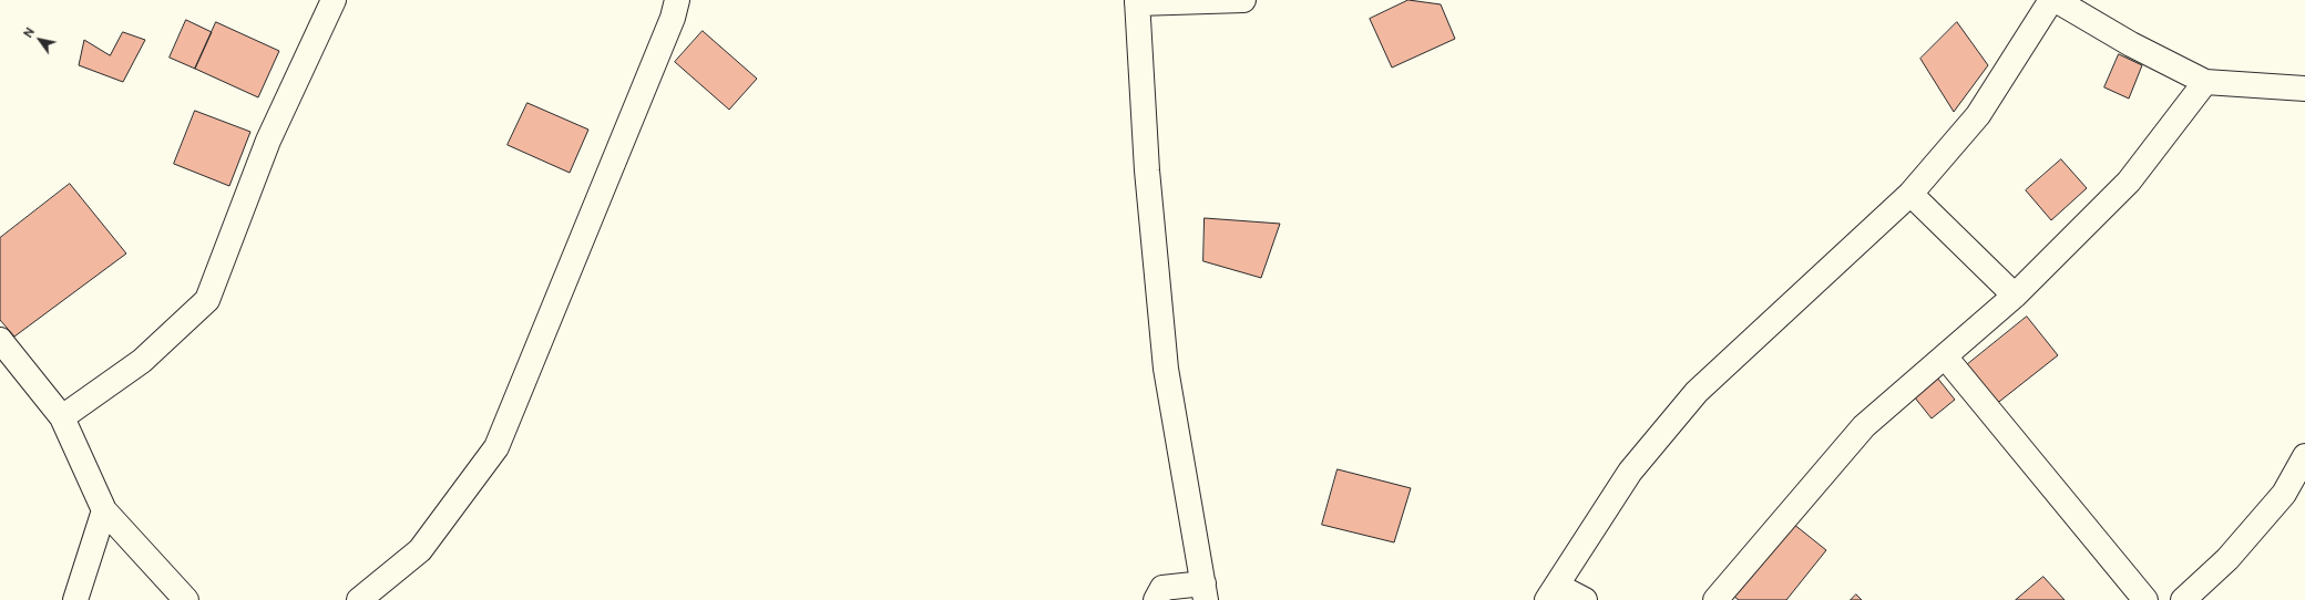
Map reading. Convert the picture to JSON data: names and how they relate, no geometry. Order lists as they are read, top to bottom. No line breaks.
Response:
{"north":"top left"}
